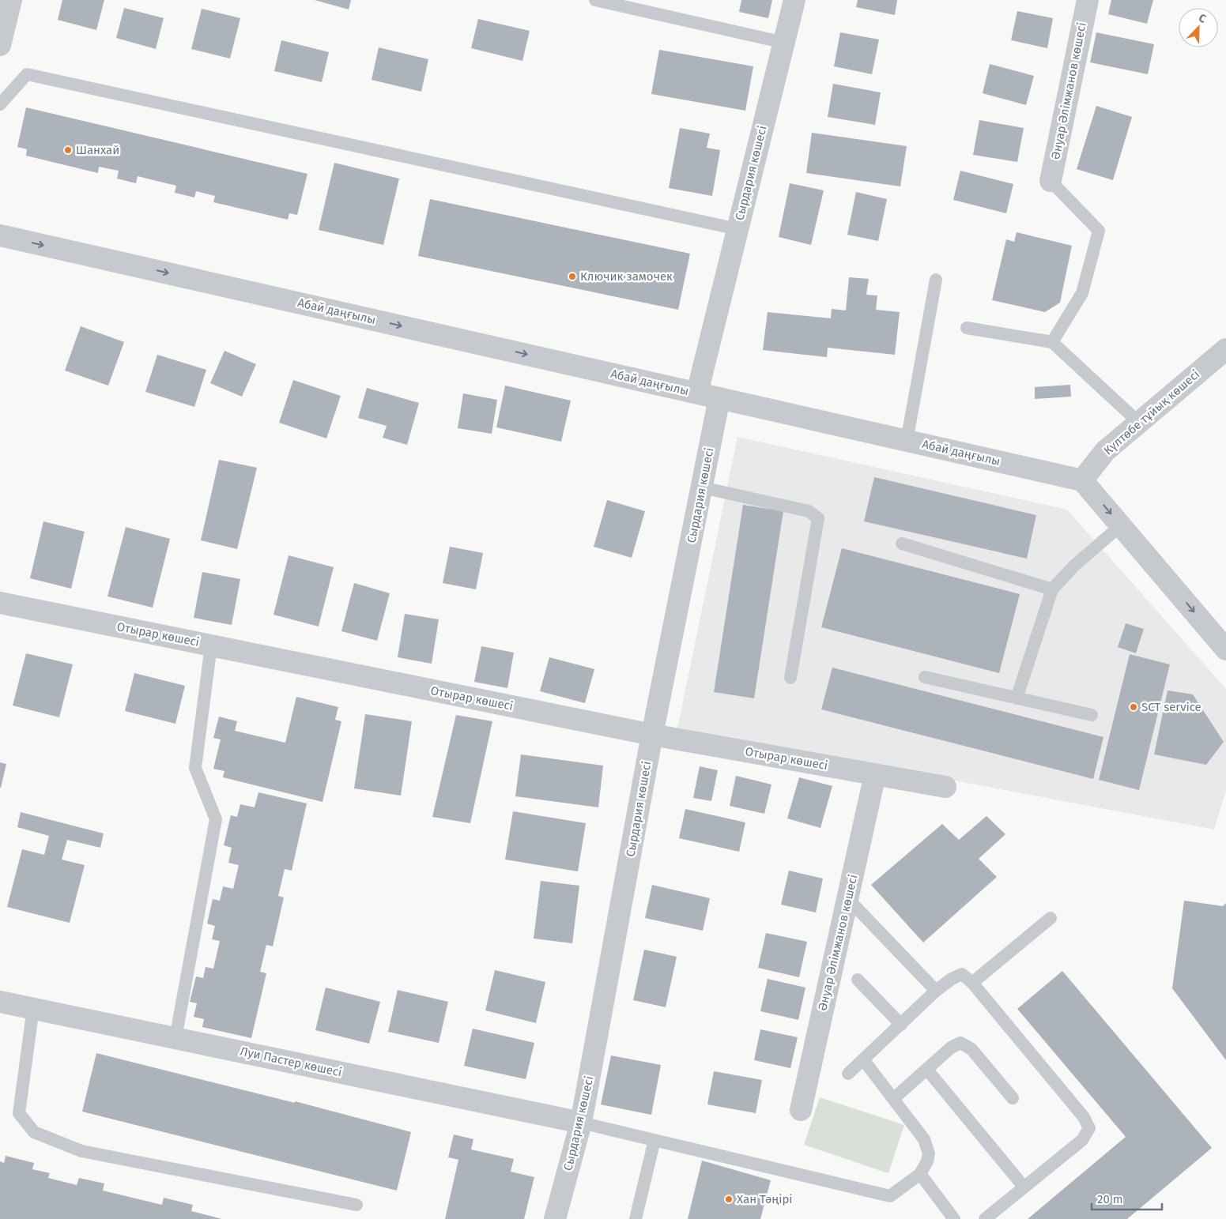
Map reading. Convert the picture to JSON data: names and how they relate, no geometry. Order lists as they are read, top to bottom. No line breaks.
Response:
{"streets":{"street":["Әнуар Әлімжанов көшесі","Сырдария көшесі","Абай даңғылы","Күлтөбе тұйық көшесі","Отырар көшесі","Луи Пастер көшесі"]},"crossings":[["Әнуар Әлімжанов көшесі","Отырар көшесі"],["Сырдария көшесі","Абай даңғылы"],["Сырдария көшесі","Отырар көшесі"],["Сырдария көшесі","Луи Пастер көшесі"],["Абай даңғылы","Күлтөбе тұйық көшесі"]],"one_way":["Абай даңғылы"],"places":["Шанхай","Ключик замочек","SCT service","Хан Тәңірі"],"scale_bar":"20 m","north":"top right"}
